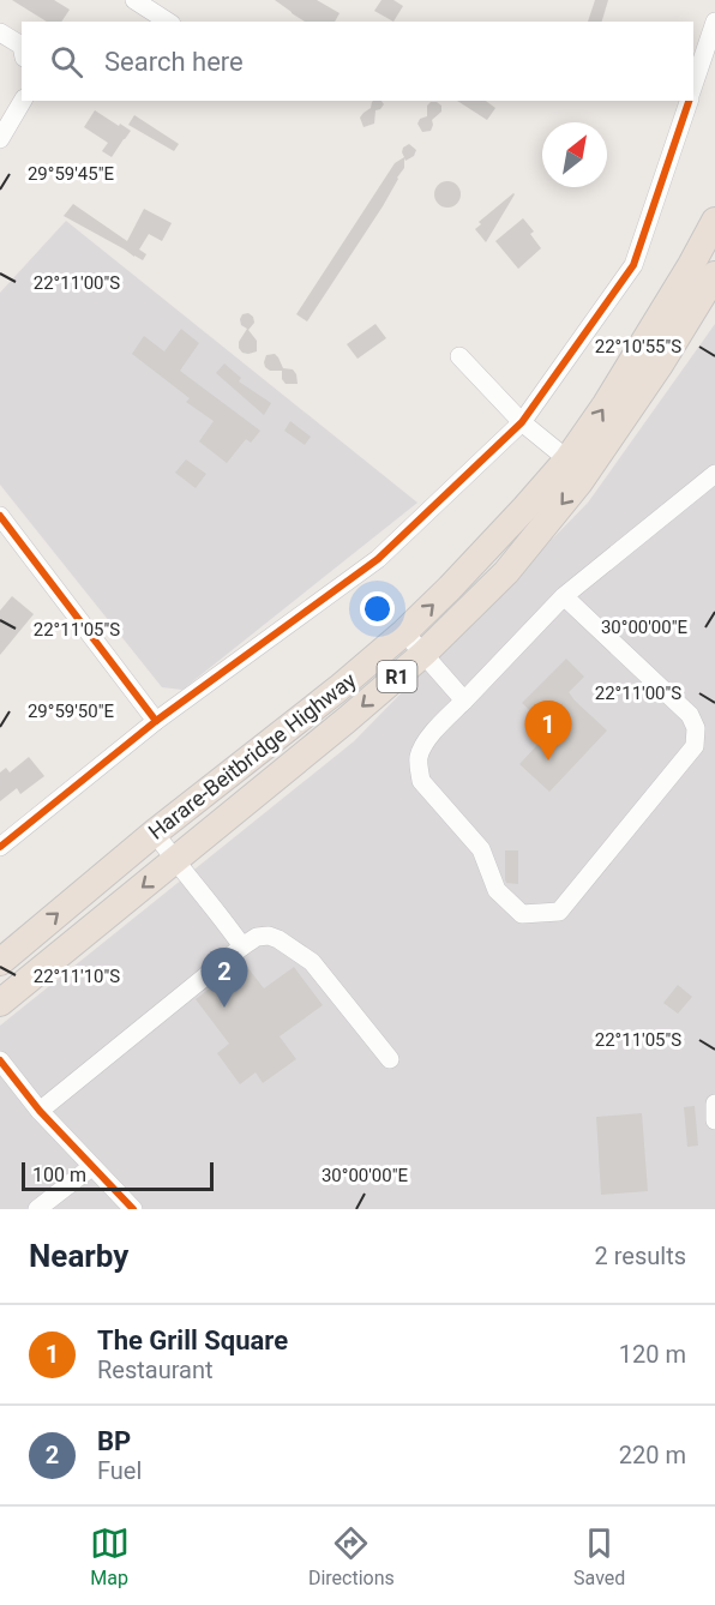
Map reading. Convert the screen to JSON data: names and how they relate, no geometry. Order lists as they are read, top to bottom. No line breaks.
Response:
{"streets":{"highway":["R1","Harare-Beitbridge Highway"]},"scale_bar":"100 m","north":"top right","page":{"search":"Search here","pins":["1","2"],"scale":"100 m","heading":["Nearby","2 results"],"list":[{"mark":"1","name":"The Grill Square","note":"Restaurant","value":"120 m"},{"mark":"2","name":"BP","note":"Fuel","value":"220 m"}],"nav":["Map","Directions","Saved"]},"coordinates":["29°59'45\"E","22°11'00\"S","22°10'55\"S","30°00'00\"E","22°11'05\"S","29°59'50\"E","22°11'10\"S"]}
